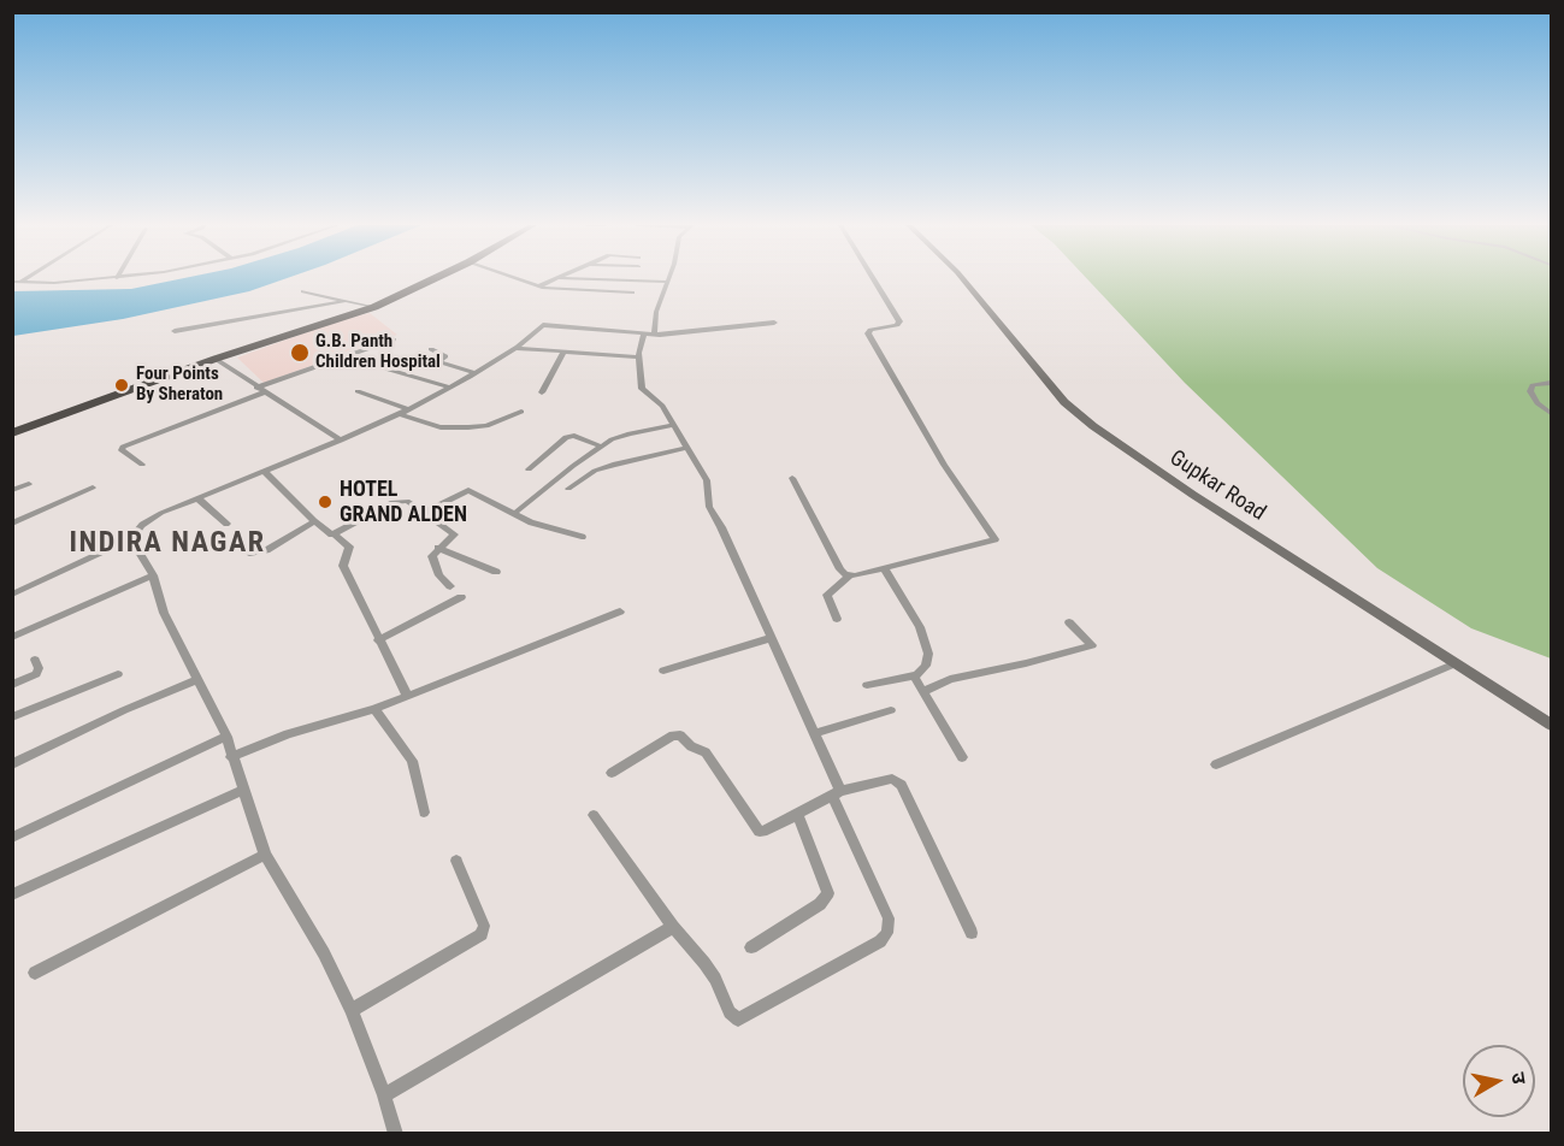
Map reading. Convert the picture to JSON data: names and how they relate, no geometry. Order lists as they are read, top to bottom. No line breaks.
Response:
{"streets":{"main road":["Gupkar Road"]},"districts":["INDIRA NAGAR"],"places":["G.B. Panth Children Hospital","Four Points By Sheraton","HOTEL GRAND ALDEN"],"north":"right"}
